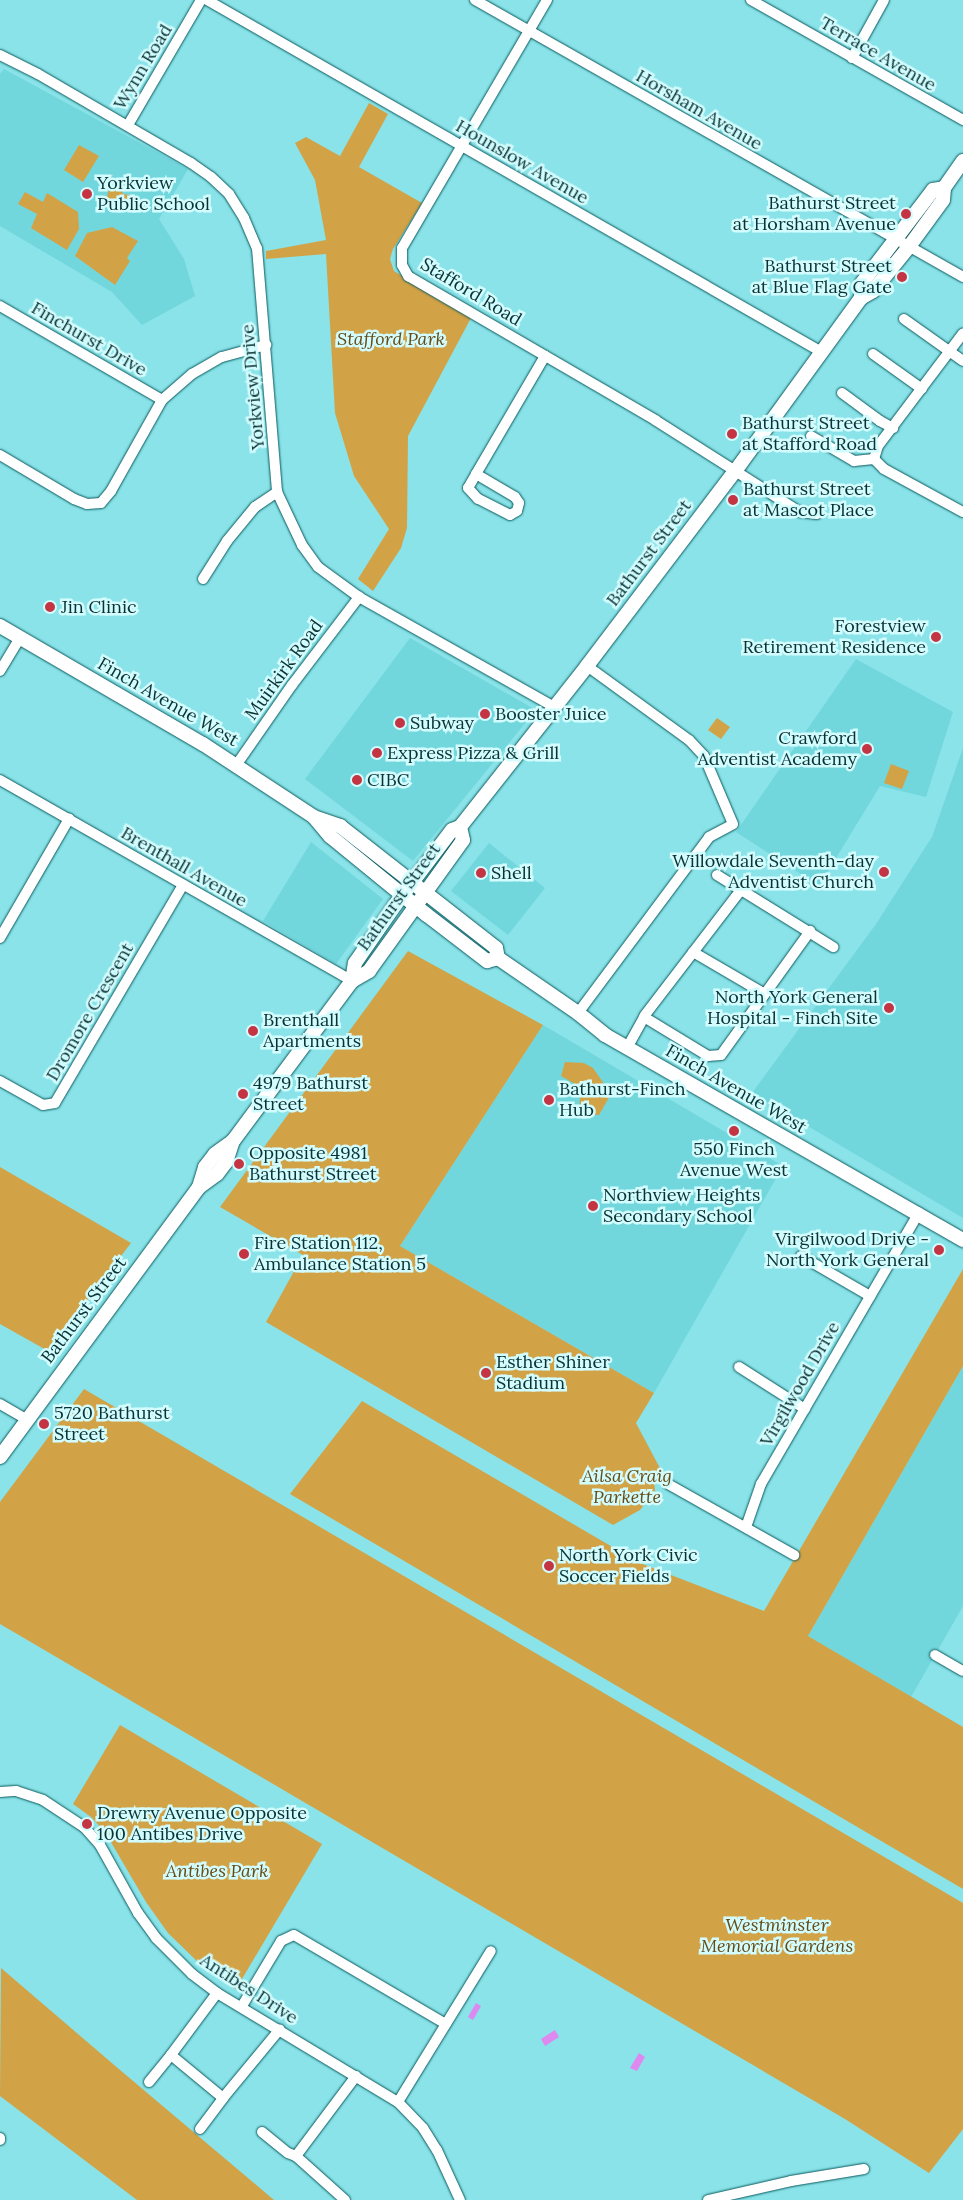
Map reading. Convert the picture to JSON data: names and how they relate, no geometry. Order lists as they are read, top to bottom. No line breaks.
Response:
{"streets":{"main road":["Bathurst Street","Finch Avenue West"],"street":["Terrace Avenue","Wynn Road","Horsham Avenue","Hounslow Avenue","Stafford Road","Finchurst Drive","Yorkview Drive","Muirkirk Road","Brenthall Avenue","Dromore Crescent","Virgilwood Drive","Antibes Drive"]},"crossings":[["Wynn Road","Yorkview Drive"],["Horsham Avenue","Stafford Road"],["Horsham Avenue","Bathurst Street"],["Hounslow Avenue","Stafford Road"],["Hounslow Avenue","Bathurst Street"],["Stafford Road","Bathurst Street"],["Yorkview Drive","Bathurst Street"],["Yorkview Drive","Muirkirk Road"],["Bathurst Street","Finch Avenue West"],["Bathurst Street","Brenthall Avenue"],["Muirkirk Road","Finch Avenue West"],["Finch Avenue West","Virgilwood Drive"],["Brenthall Avenue","Dromore Crescent"]],"parks":["Stafford Park","Ailsa Craig Parkette","Antibes Park","Westminster Memorial Gardens"],"places":["Yorkview Public School","Bathurst Street at Horsham Avenue","Bathurst Street at Blue Flag Gate","Bathurst Street at Stafford Road","Bathurst Street at Mascot Place","Jin Clinic","Forestview Retirement Residence","Booster Juice","Subway","Crawford Adventist Academy","Express Pizza & Grill","CIBC","Willowdale Seventh-day Adventist Church","Shell","North York General Hospital - Finch Site","Brenthall Apartments","4979 Bathurst Street","Bathurst-Finch Hub","550 Finch Avenue West","Opposite 4981 Bathurst Street","Northview Heights Secondary School","Virgilwood Drive - North York General","Fire Station 112, Ambulance Station 5","Esther Shiner Stadium","5720 Bathurst Street","North York Civic Soccer Fields","Drewry Avenue Opposite 100 Antibes Drive"]}
